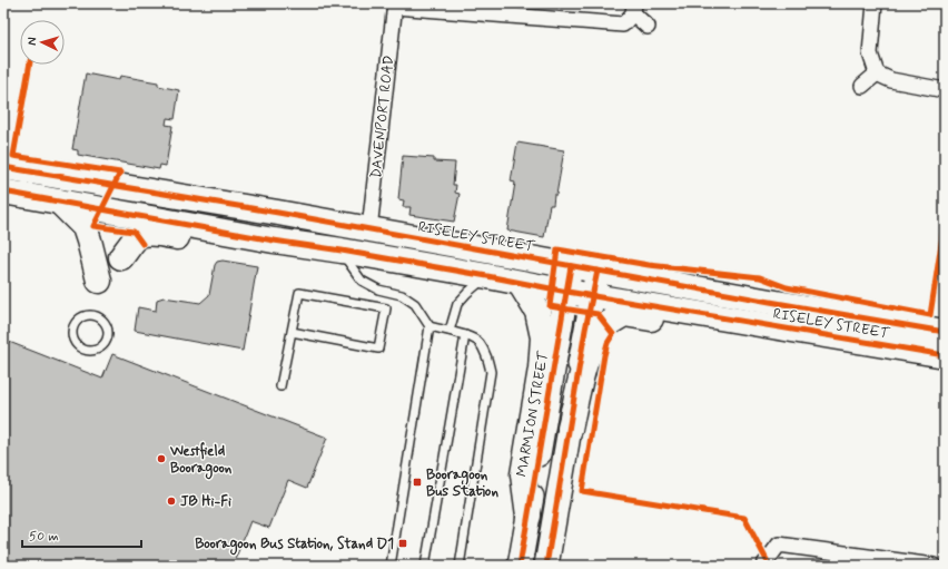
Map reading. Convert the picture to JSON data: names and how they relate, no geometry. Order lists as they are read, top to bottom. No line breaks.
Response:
{"streets":{"highway":["RISELEY STREET"],"main road":["MARMION STREET"],"street":["DAVENPORT ROAD"]},"crossings":[["DAVENPORT ROAD","RISELEY STREET"],["RISELEY STREET","MARMION STREET"]],"places":{"other":["Westfield Booragoon","JB Hi-Fi"],"transit":["Booragoon Bus Station","Booragoon Bus Station, Stand D1"]},"scale_bar":"50 m","north":"left"}
